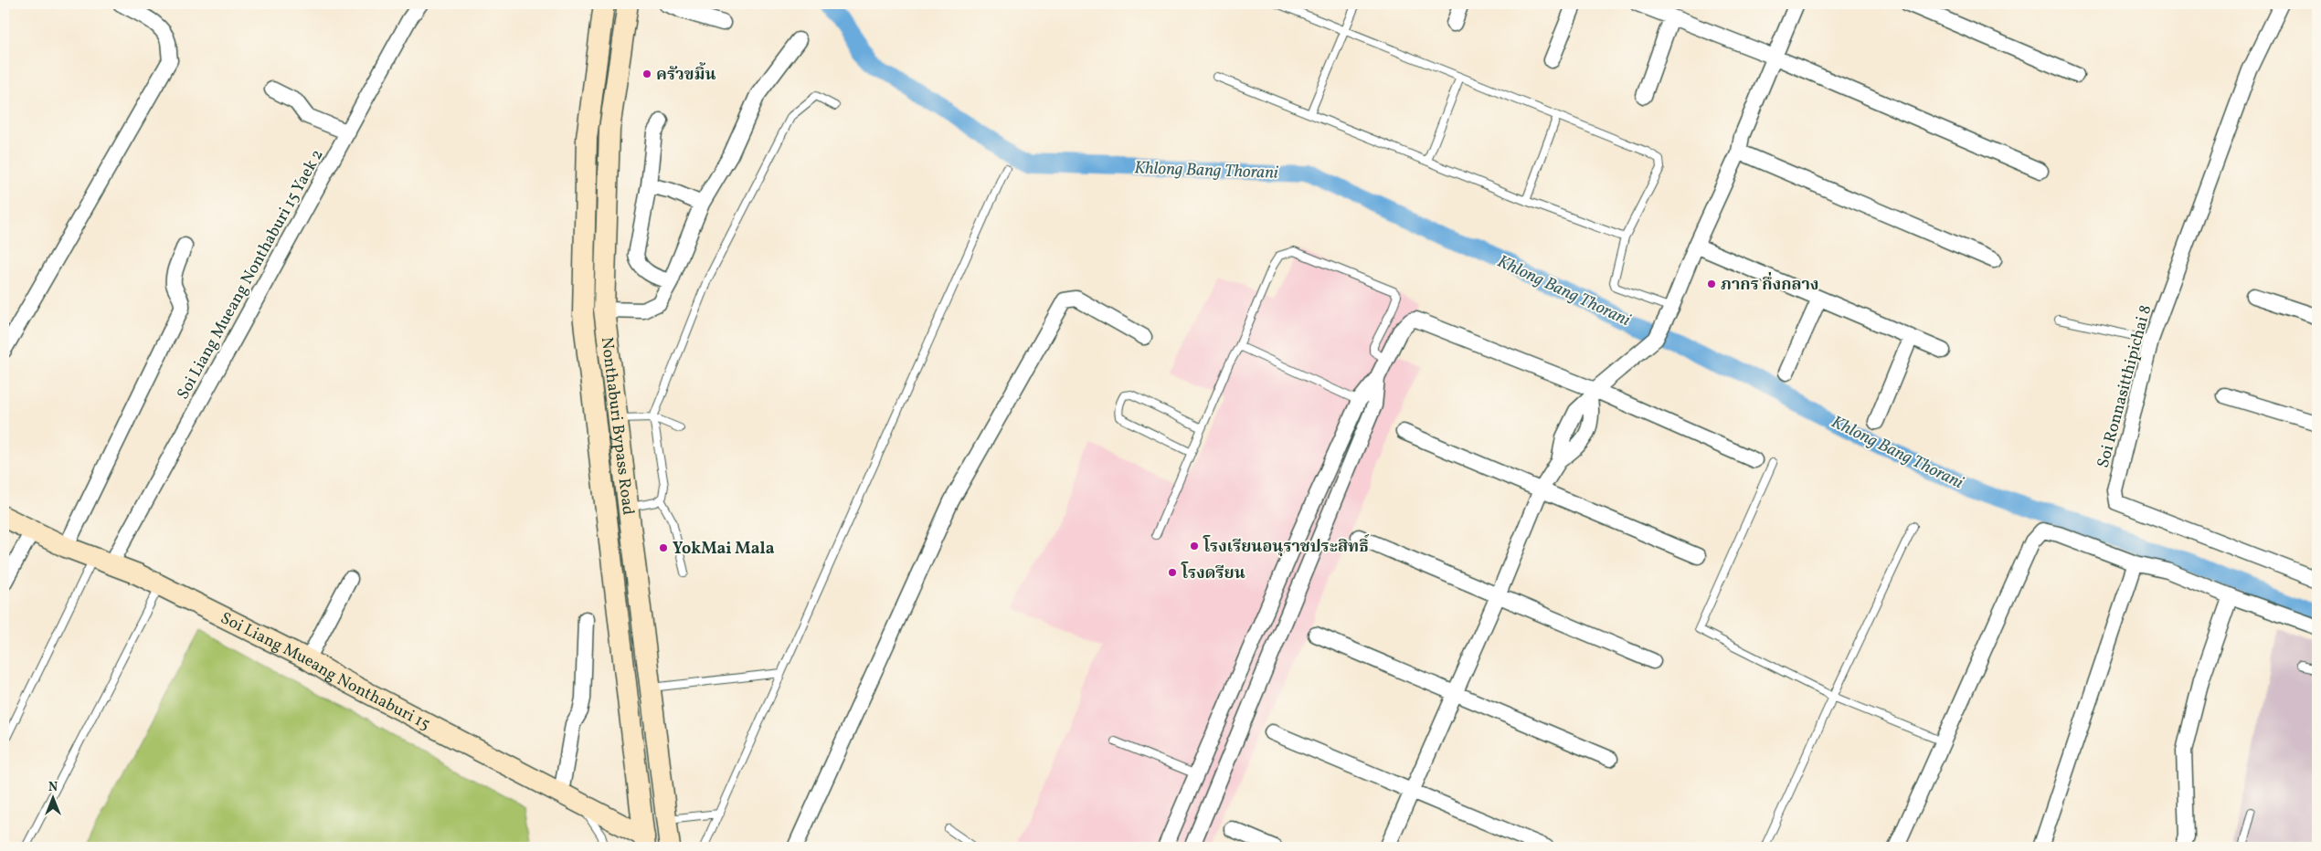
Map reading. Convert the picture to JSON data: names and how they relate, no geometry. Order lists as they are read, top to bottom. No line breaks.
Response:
{"streets":{"main road":["Nonthaburi Bypass Road","Soi Liang Mueang Nonthaburi 15"],"street":["Soi Liang Mueang Nonthaburi 15 Yaek 2","Soi Ronnasitthipichai 8"]},"crossings":[["Soi Liang Mueang Nonthaburi 15 Yaek 2","Soi Liang Mueang Nonthaburi 15"],["Nonthaburi Bypass Road","Soi Liang Mueang Nonthaburi 15"]],"water":["Khlong Bang Thorani"],"places":["ครัวขมิ้น","ภากร กึ่งกลาง","โรงเรียนอนุราชประสิทธิ์","YokMai Mala","โรงดรียน"],"north":"top"}
